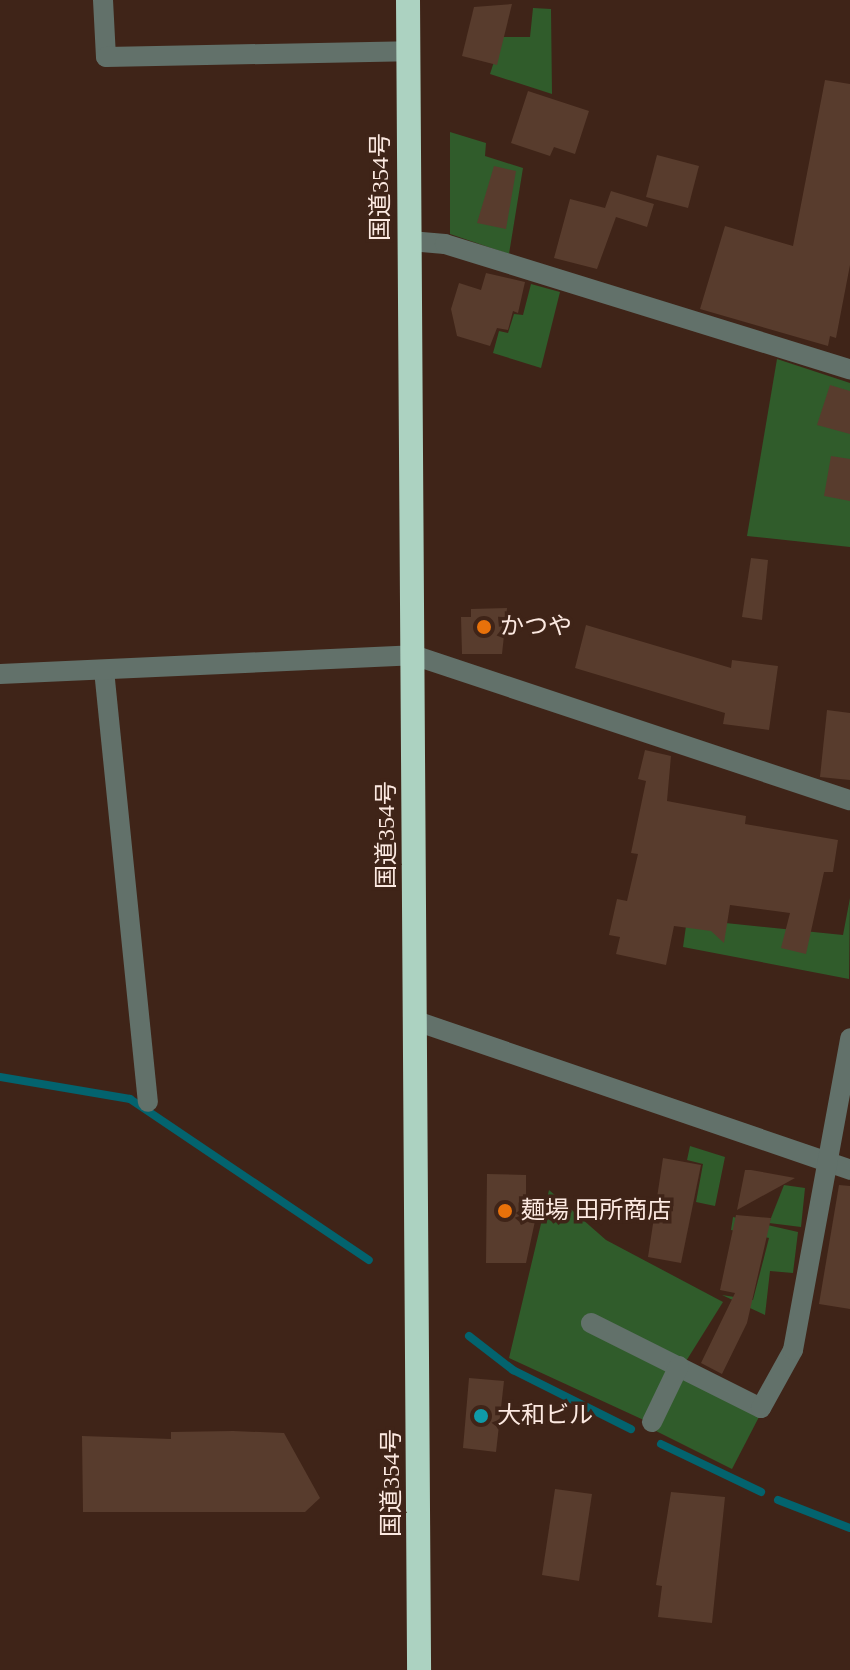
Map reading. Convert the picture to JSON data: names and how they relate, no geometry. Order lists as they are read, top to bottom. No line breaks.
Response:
{"streets":{"highway":["国道354号"]},"places":["かつや","麺場 田所商店","大和ビル"]}
